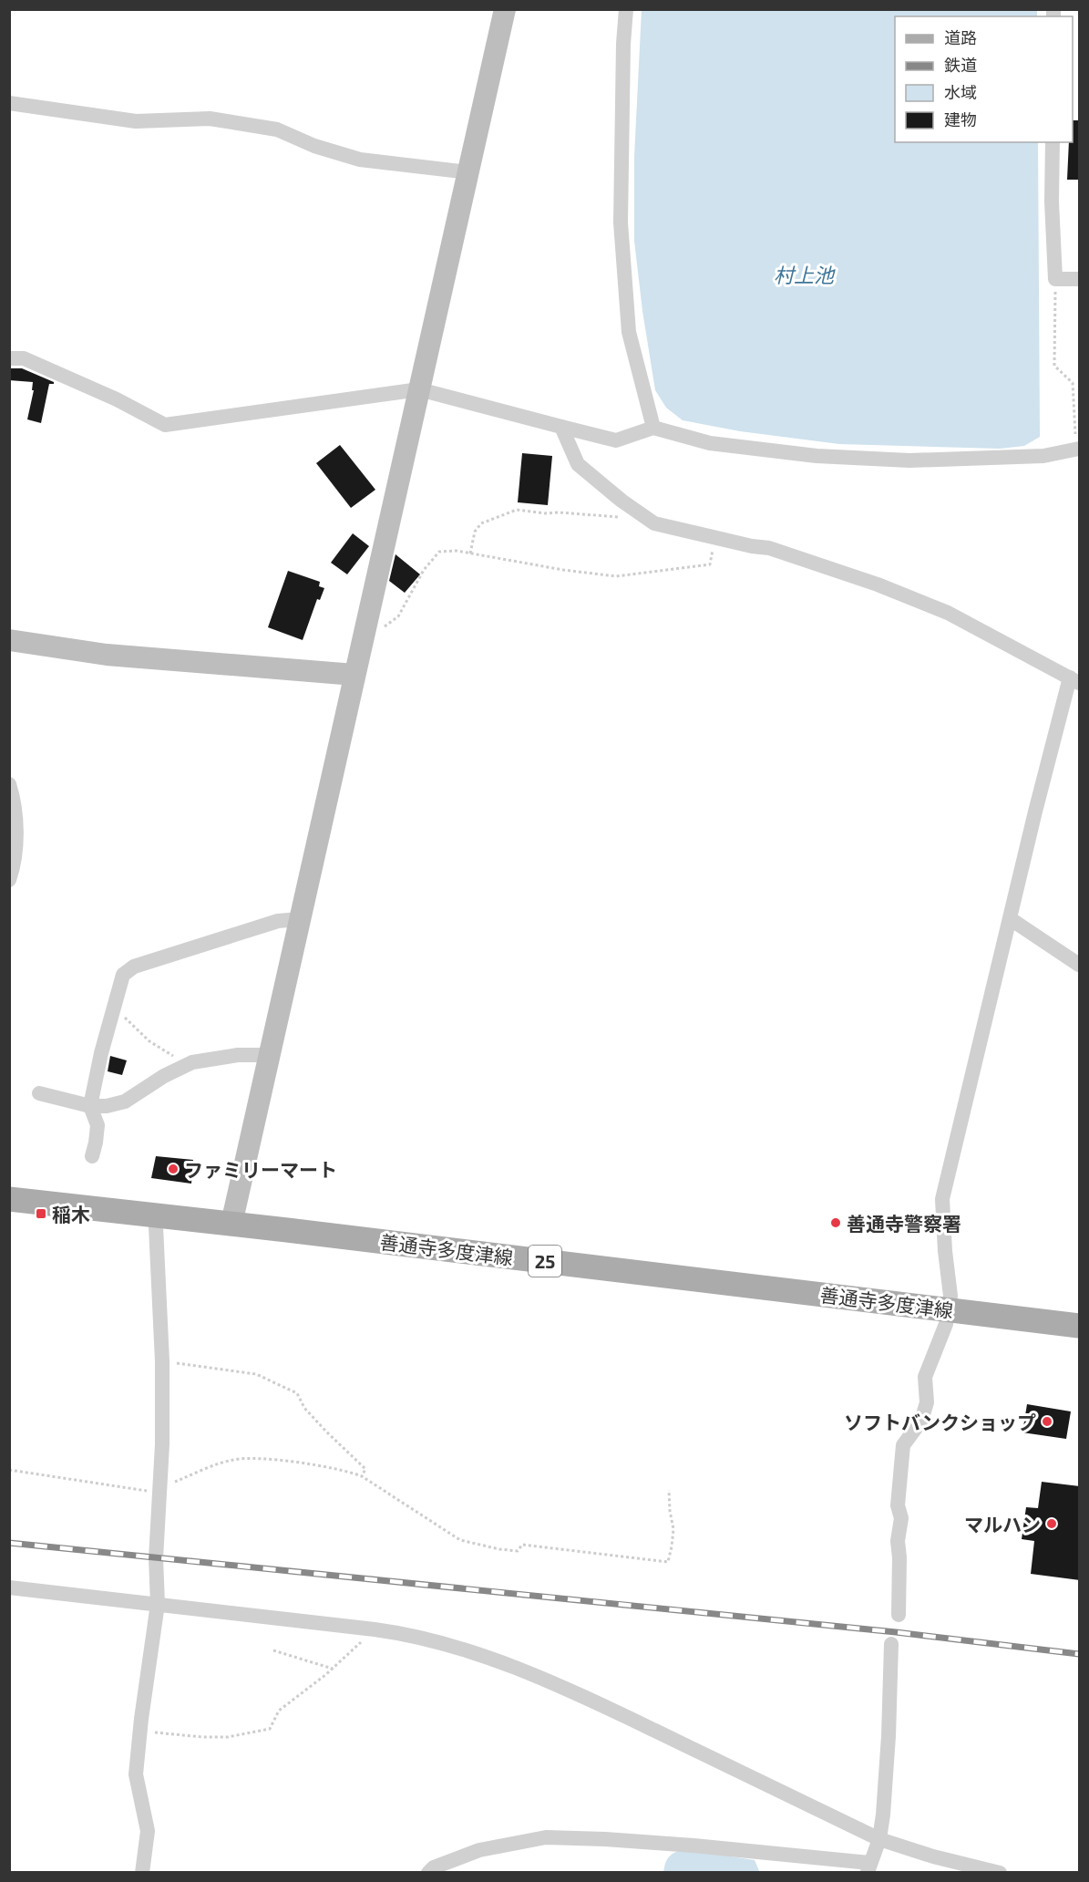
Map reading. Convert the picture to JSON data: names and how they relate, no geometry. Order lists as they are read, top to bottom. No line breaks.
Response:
{"streets":{"main road":["善通寺多度津線","25"]},"water":["村上池"],"places":{"other":["ファミリーマート","善通寺警察署","ソフトバンクショップ","マルハン"],"transit":["稲木"]},"legend":["道路","鉄道","水域","建物"]}
